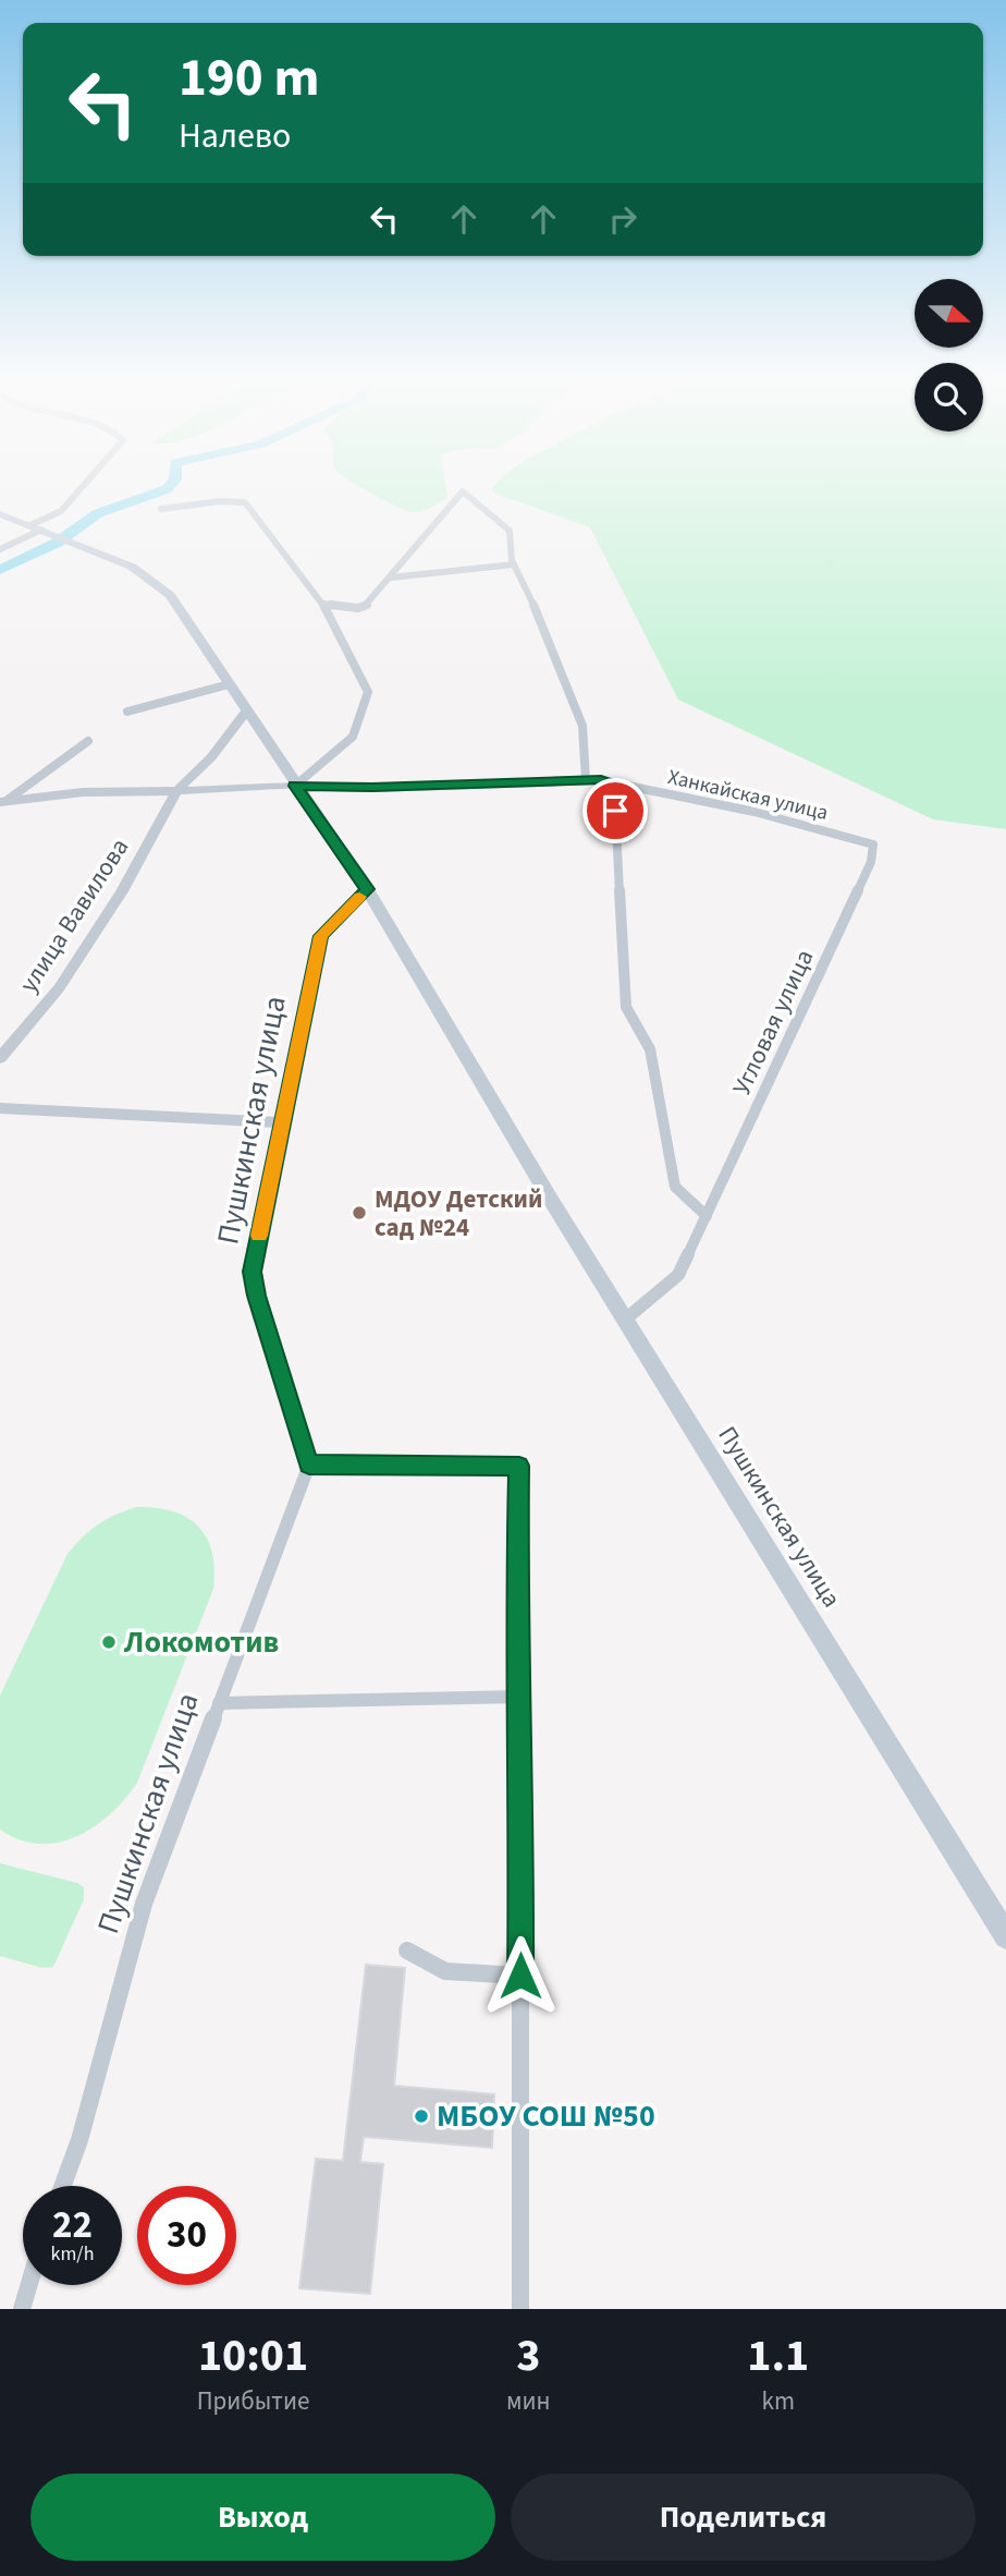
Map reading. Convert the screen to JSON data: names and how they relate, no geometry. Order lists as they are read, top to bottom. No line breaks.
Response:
{"streets":{"main road":["Пушкинская улица"],"street":["Ханкайская улица","улица Вавилова","Угловая улица"]},"crossings":[["Ханкайская улица","Угловая улица"],["Ханкайская улица","Пушкинская улица"],["улица Вавилова","Пушкинская улица"],["Угловая улица","Пушкинская улица"]],"places":["МДОУ Детский сад №24","Локомотив","МБОУ СОШ №50"],"north":"right","page":{"turn":["190 m","Налево"],"speed":"22 km/h","limit":"30","eta":["10:01","Прибытие","3","мин","1.1","km"],"buttons":["Выход","Поделиться"]}}
